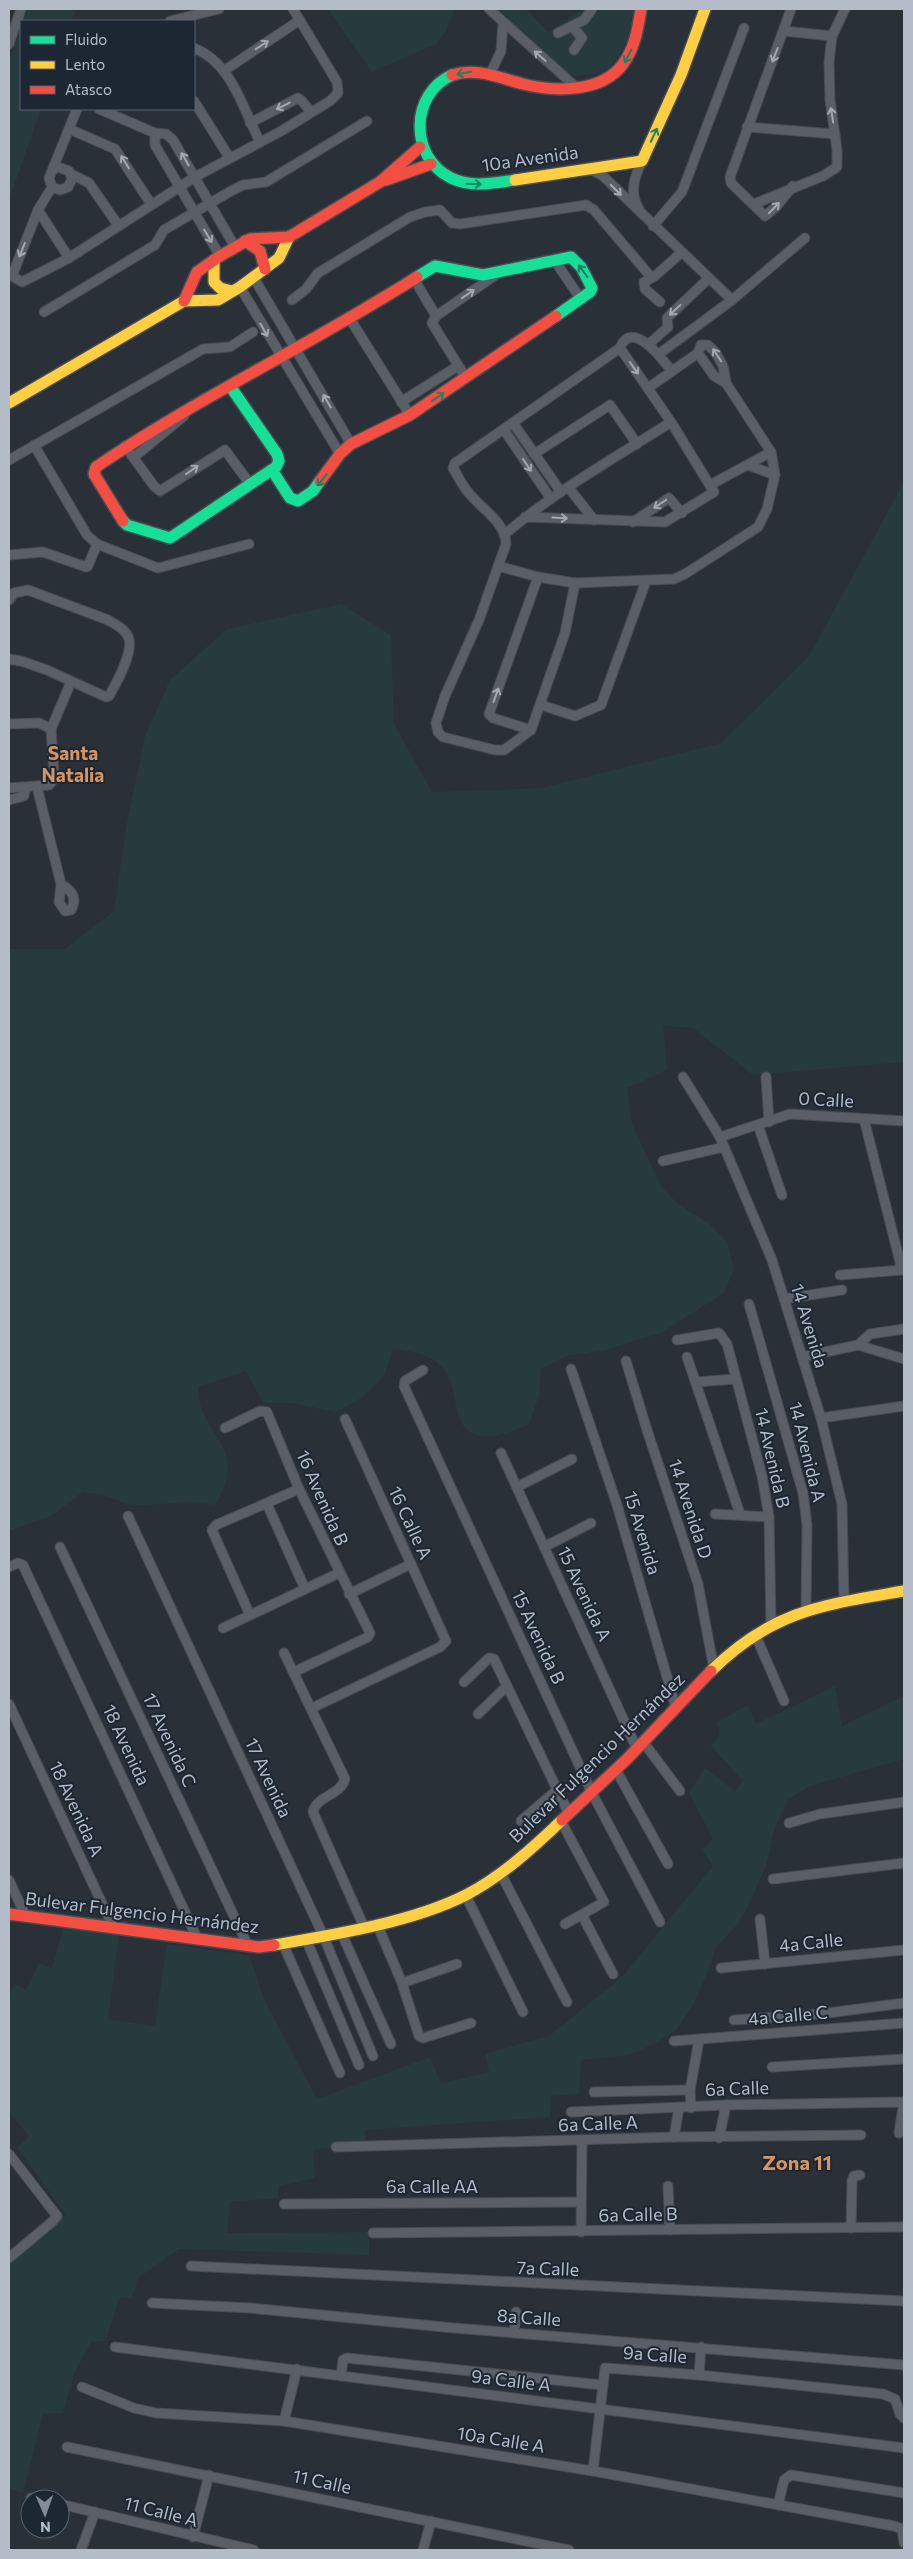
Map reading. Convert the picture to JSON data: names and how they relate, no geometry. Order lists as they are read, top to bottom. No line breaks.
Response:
{"streets":{"street":["10a Avenida","0 Calle","14 Avenida","14 Avenida A","14 Avenida B","16 Avenida B","14 Avenida D","16 Calle A","15 Avenida","15 Avenida A","15 Avenida B","17 Avenida C","18 Avenida","Bulevar Fulgencio Hernández","17 Avenida","18 Avenida A","4a Calle","4a Calle C","6a Calle","6a Calle A","6a Calle AA","6a Calle B","7a Calle","8a Calle","9a Calle","9a Calle A","10a Calle A","11 Calle","11 Calle A"]},"crossings":[["0 Calle","14 Avenida"],["14 Avenida","Bulevar Fulgencio Hernández"],["14 Avenida A","Bulevar Fulgencio Hernández"],["14 Avenida B","Bulevar Fulgencio Hernández"],["14 Avenida D","Bulevar Fulgencio Hernández"],["15 Avenida","Bulevar Fulgencio Hernández"],["15 Avenida A","Bulevar Fulgencio Hernández"],["15 Avenida B","Bulevar Fulgencio Hernández"],["17 Avenida C","Bulevar Fulgencio Hernández"],["18 Avenida","Bulevar Fulgencio Hernández"],["Bulevar Fulgencio Hernández","17 Avenida"],["Bulevar Fulgencio Hernández","18 Avenida A"]],"districts":["Santa Natalia","Zona 11"],"legend":["Fluido","Lento","Atasco"],"north":"bottom"}
